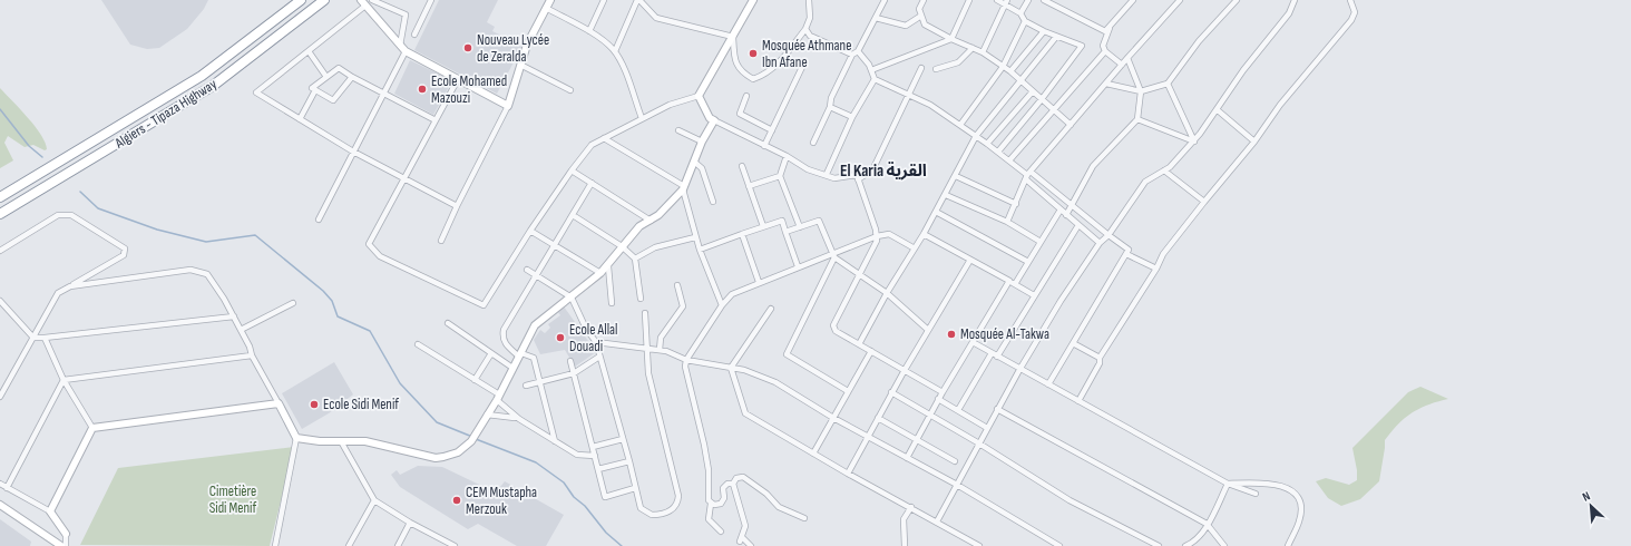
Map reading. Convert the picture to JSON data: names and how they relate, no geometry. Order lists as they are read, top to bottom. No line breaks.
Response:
{"streets":{"highway":["Algiers - Tipaza Highway"]},"districts":["El Karia القرية"],"parks":["Cimetière Sidi Menif"],"places":["Nouveau Lycée de Zeralda","Mosquée Athmane Ibn Afane","Ecole Mohamed Mazouzi","Mosquée Al-Takwa","Ecole Allal Douadi","Ecole Sidi Menif","CEM Mustapha Merzouk"],"north":"top left"}
